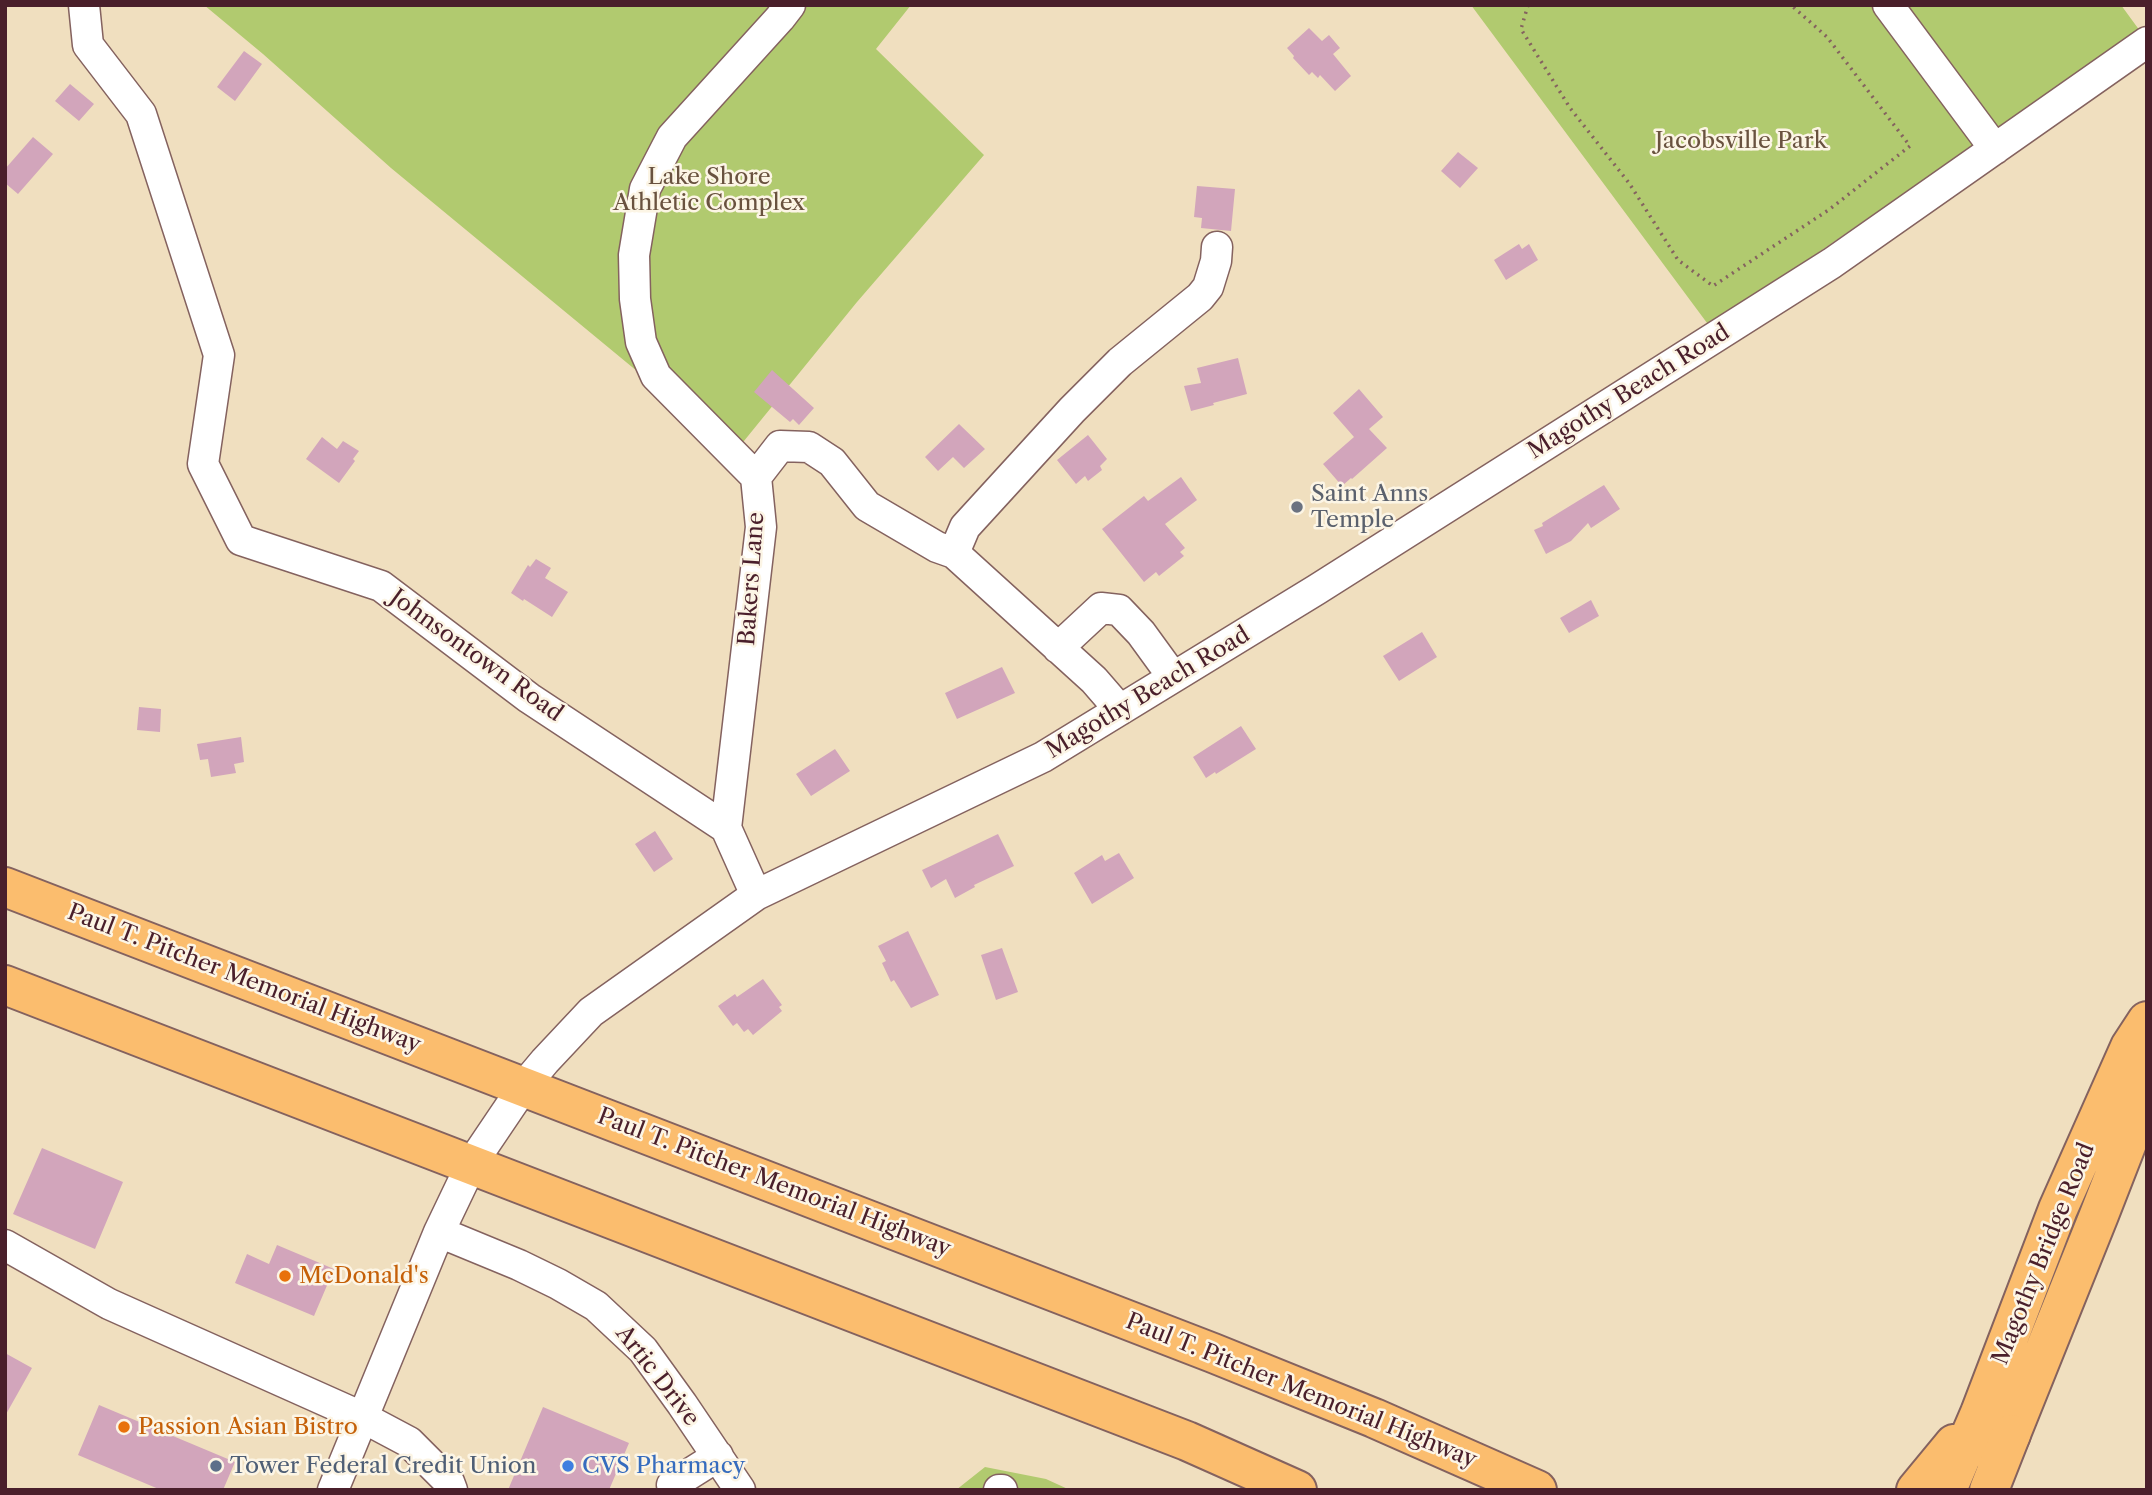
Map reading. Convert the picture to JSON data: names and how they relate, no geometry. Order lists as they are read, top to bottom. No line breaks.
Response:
{"streets":{"main road":["Paul T. Pitcher Memorial Highway","Magothy Bridge Road"],"street":["Magothy Beach Road","Bakers Lane","Johnsontown Road","Artic Drive"]},"crossings":[["Magothy Beach Road","Paul T. Pitcher Memorial Highway"],["Magothy Beach Road","Artic Drive"],["Bakers Lane","Johnsontown Road"]],"parks":["Jacobsville Park","Lake Shore Athletic Complex"],"places":["Saint Anns Temple","McDonald's","Passion Asian Bistro","Tower Federal Credit Union","CVS Pharmacy"]}
